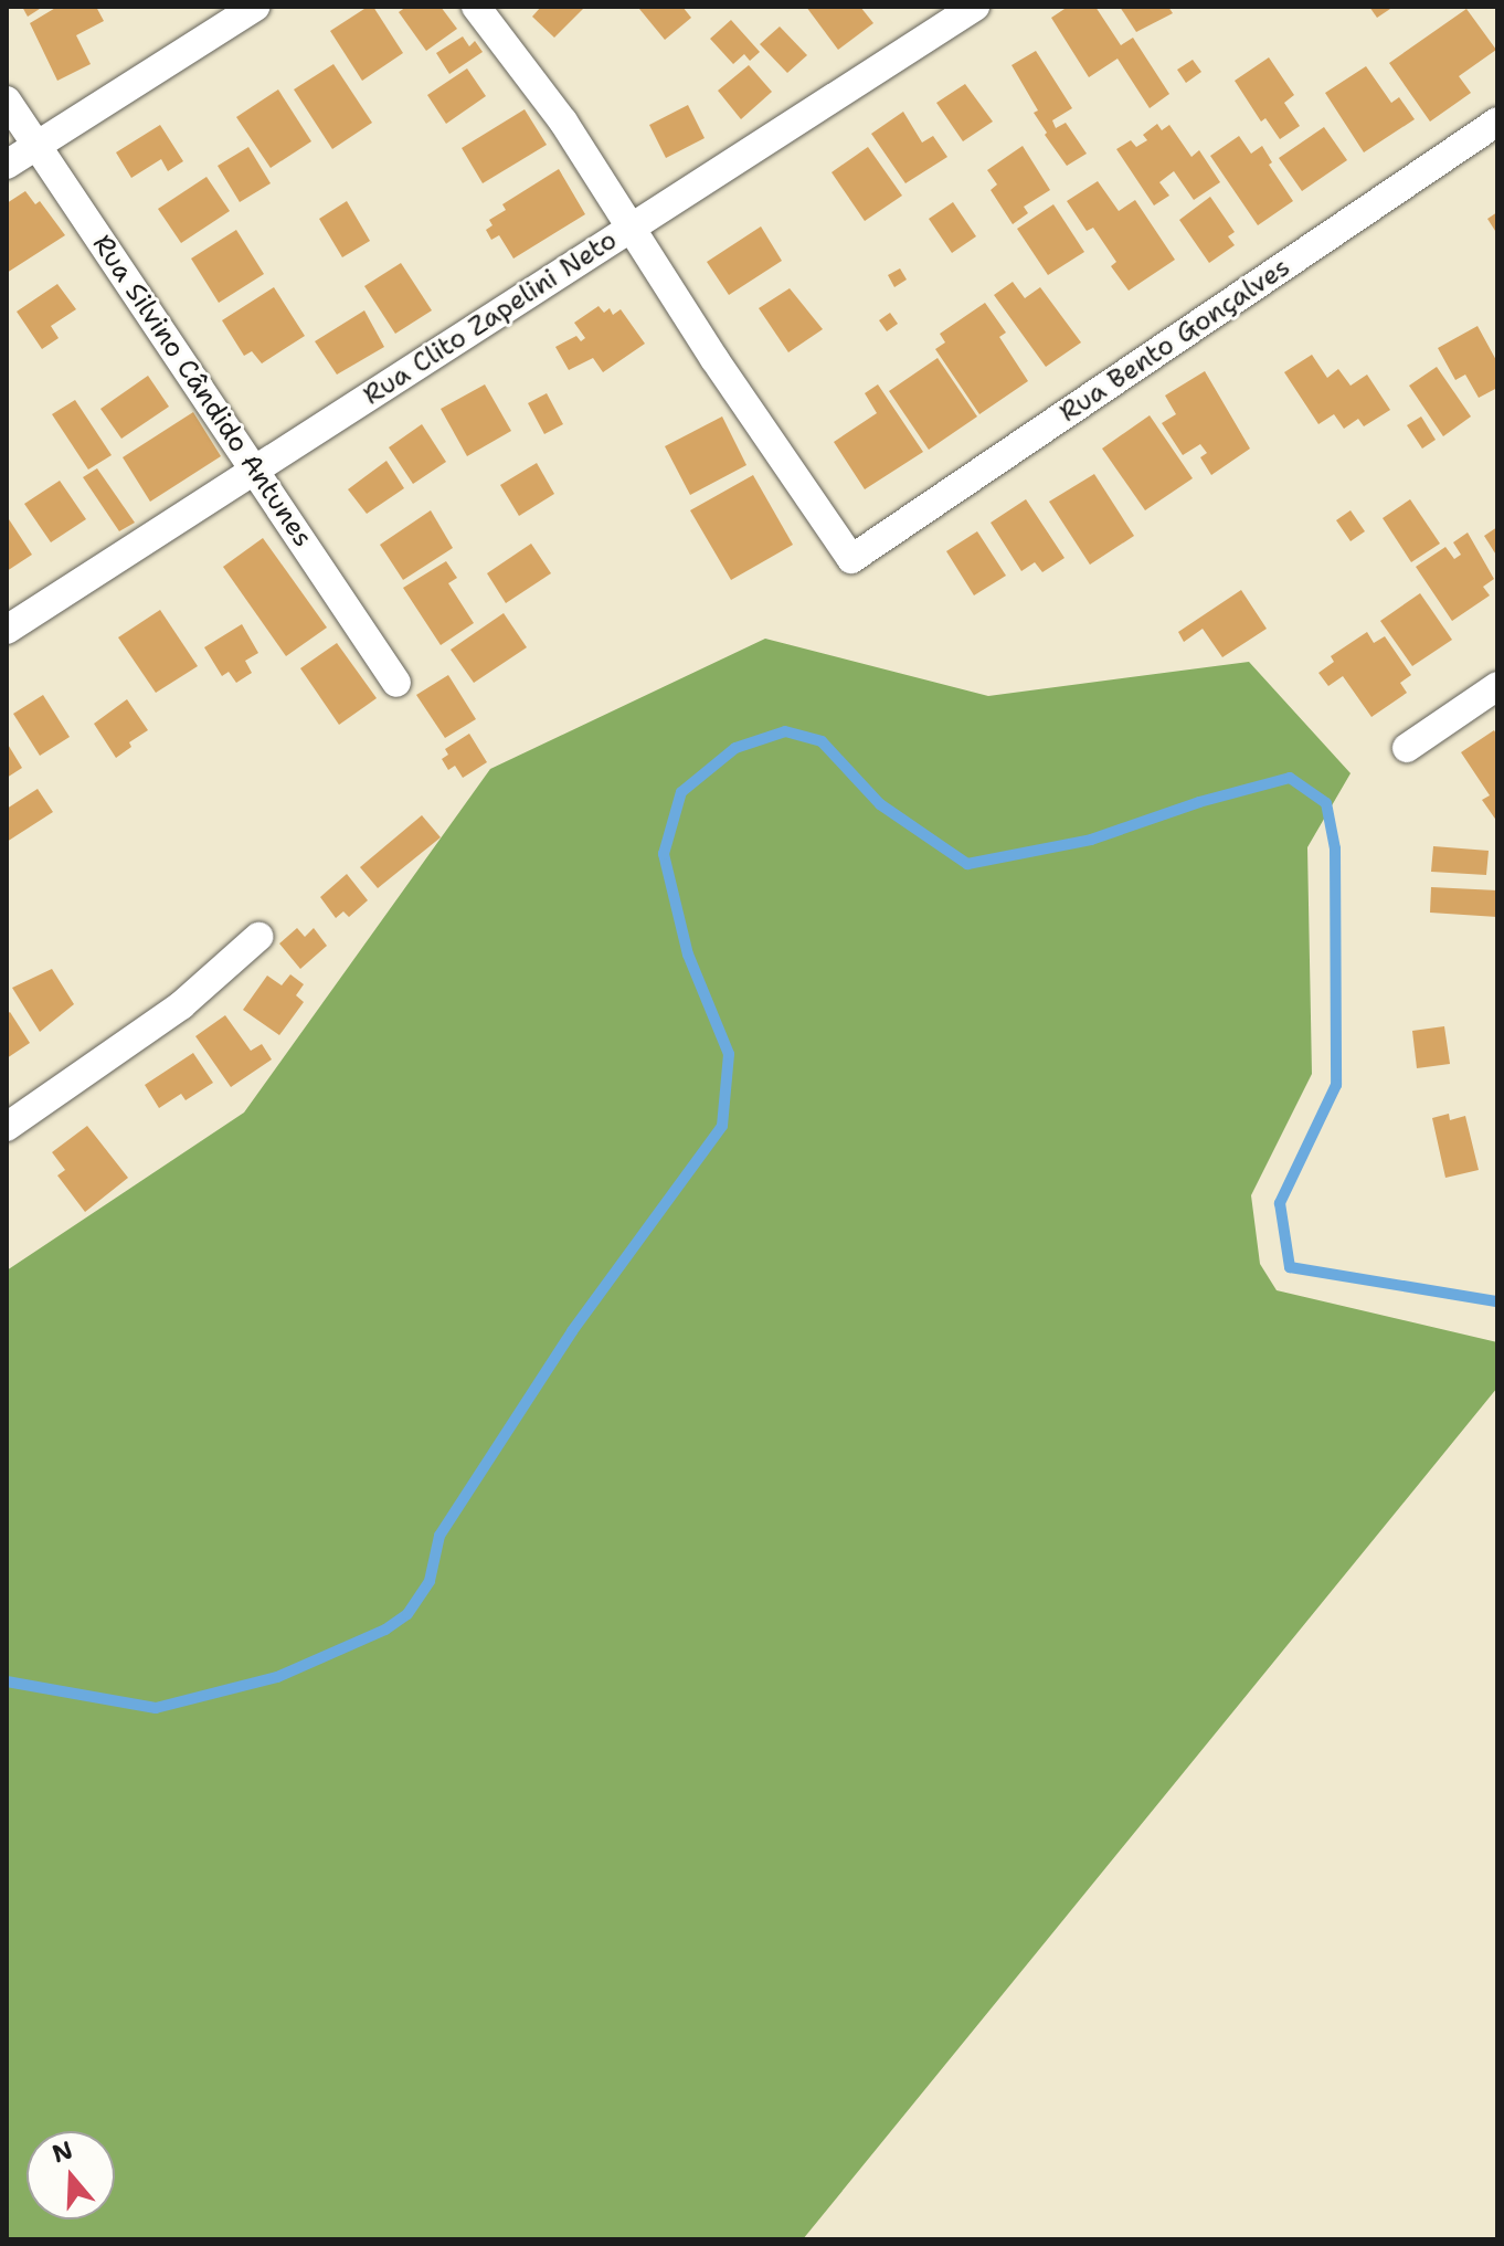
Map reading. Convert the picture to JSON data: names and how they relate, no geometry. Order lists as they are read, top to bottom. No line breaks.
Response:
{"streets":{"street":["Rua Clito Zapelini Neto","Rua Bento Gonçalves","Rua Silvino Cândido Antunes"]},"crossings":[["Rua Clito Zapelini Neto","Rua Bento Gonçalves"],["Rua Clito Zapelini Neto","Rua Silvino Cândido Antunes"]],"north":"top"}
